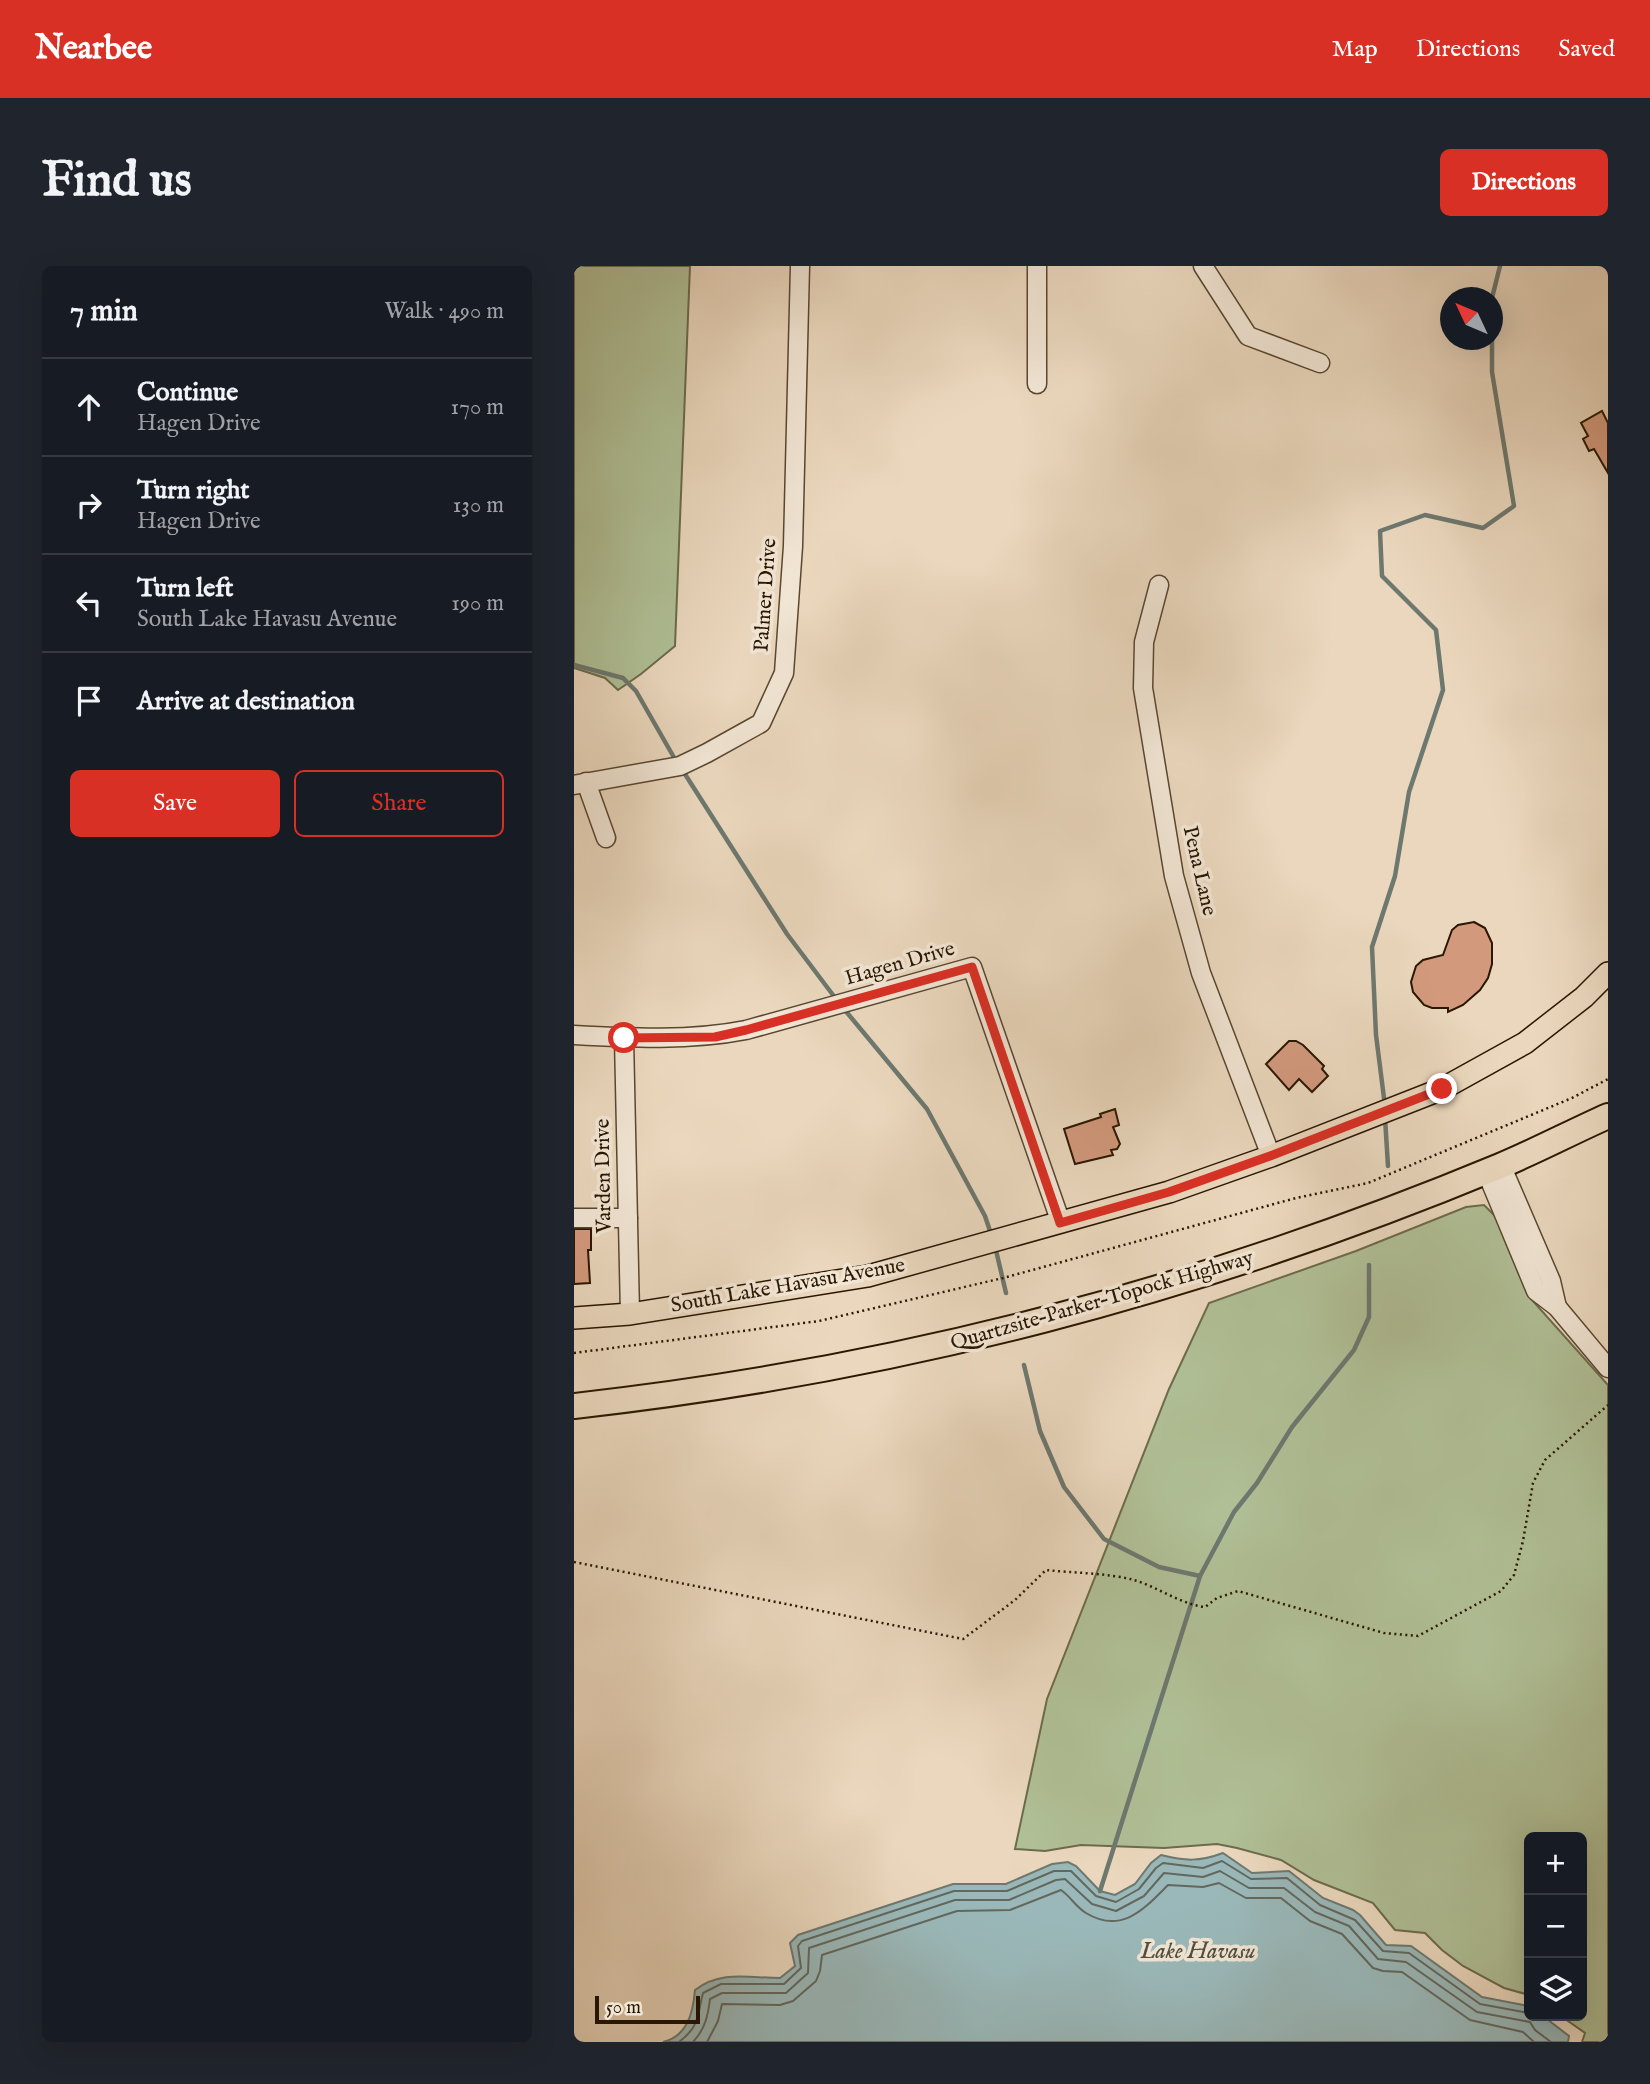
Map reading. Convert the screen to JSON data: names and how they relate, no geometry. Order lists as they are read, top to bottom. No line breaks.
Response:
{"streets":{"highway":["Quartzsite–Parker–Topock Highway"],"main road":["South Lake Havasu Avenue"],"street":["Palmer Drive","Pena Lane","Hagen Drive","Varden Drive"]},"crossings":[["Pena Lane","South Lake Havasu Avenue"],["Hagen Drive","Varden Drive"],["Hagen Drive","South Lake Havasu Avenue"],["Varden Drive","South Lake Havasu Avenue"]],"water":["Lake Havasu"],"scale_bar":"50 m","north":"top left","page":{"header":"Nearbee","nav":["Map","Directions","Saved"],"buttons":["Directions",["Save","Share"]],"title":"Find us","heading":["7 min","Walk · 490 m"],"list":[["Continue","Hagen Drive","170 m"],["Turn right","Hagen Drive","130 m"],["Turn left","South Lake Havasu Avenue","190 m"],"Arrive at destination"],"map_buttons":["+","−"],"scale":"50 m"}}
